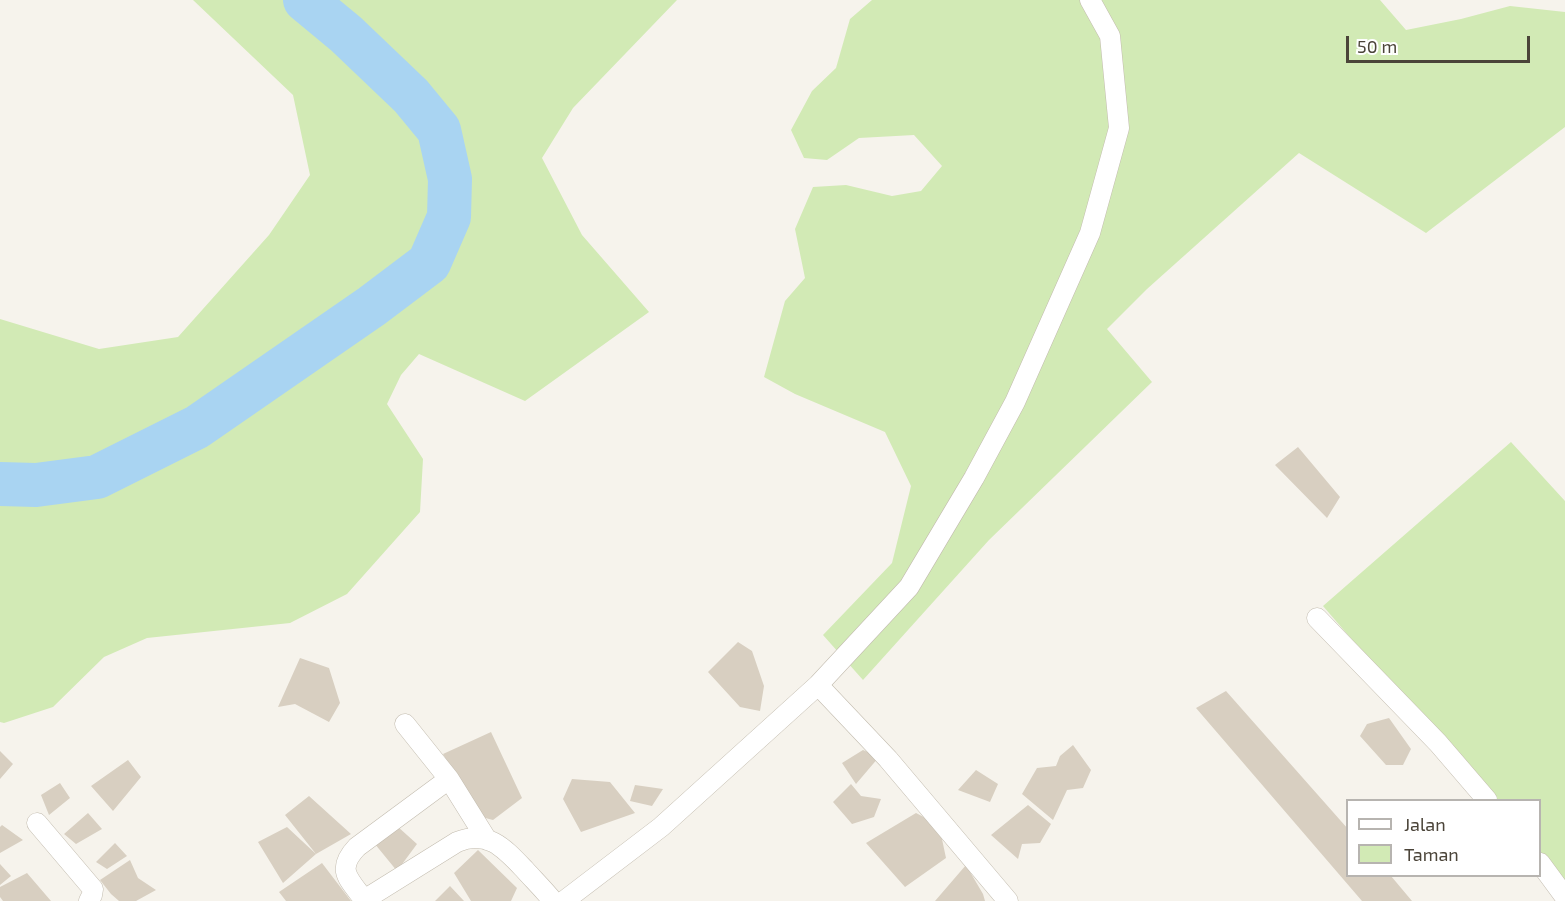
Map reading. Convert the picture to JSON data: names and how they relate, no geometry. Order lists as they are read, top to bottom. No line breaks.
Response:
{"legend":["Jalan","Taman"],"scale_bar":"50 m"}
